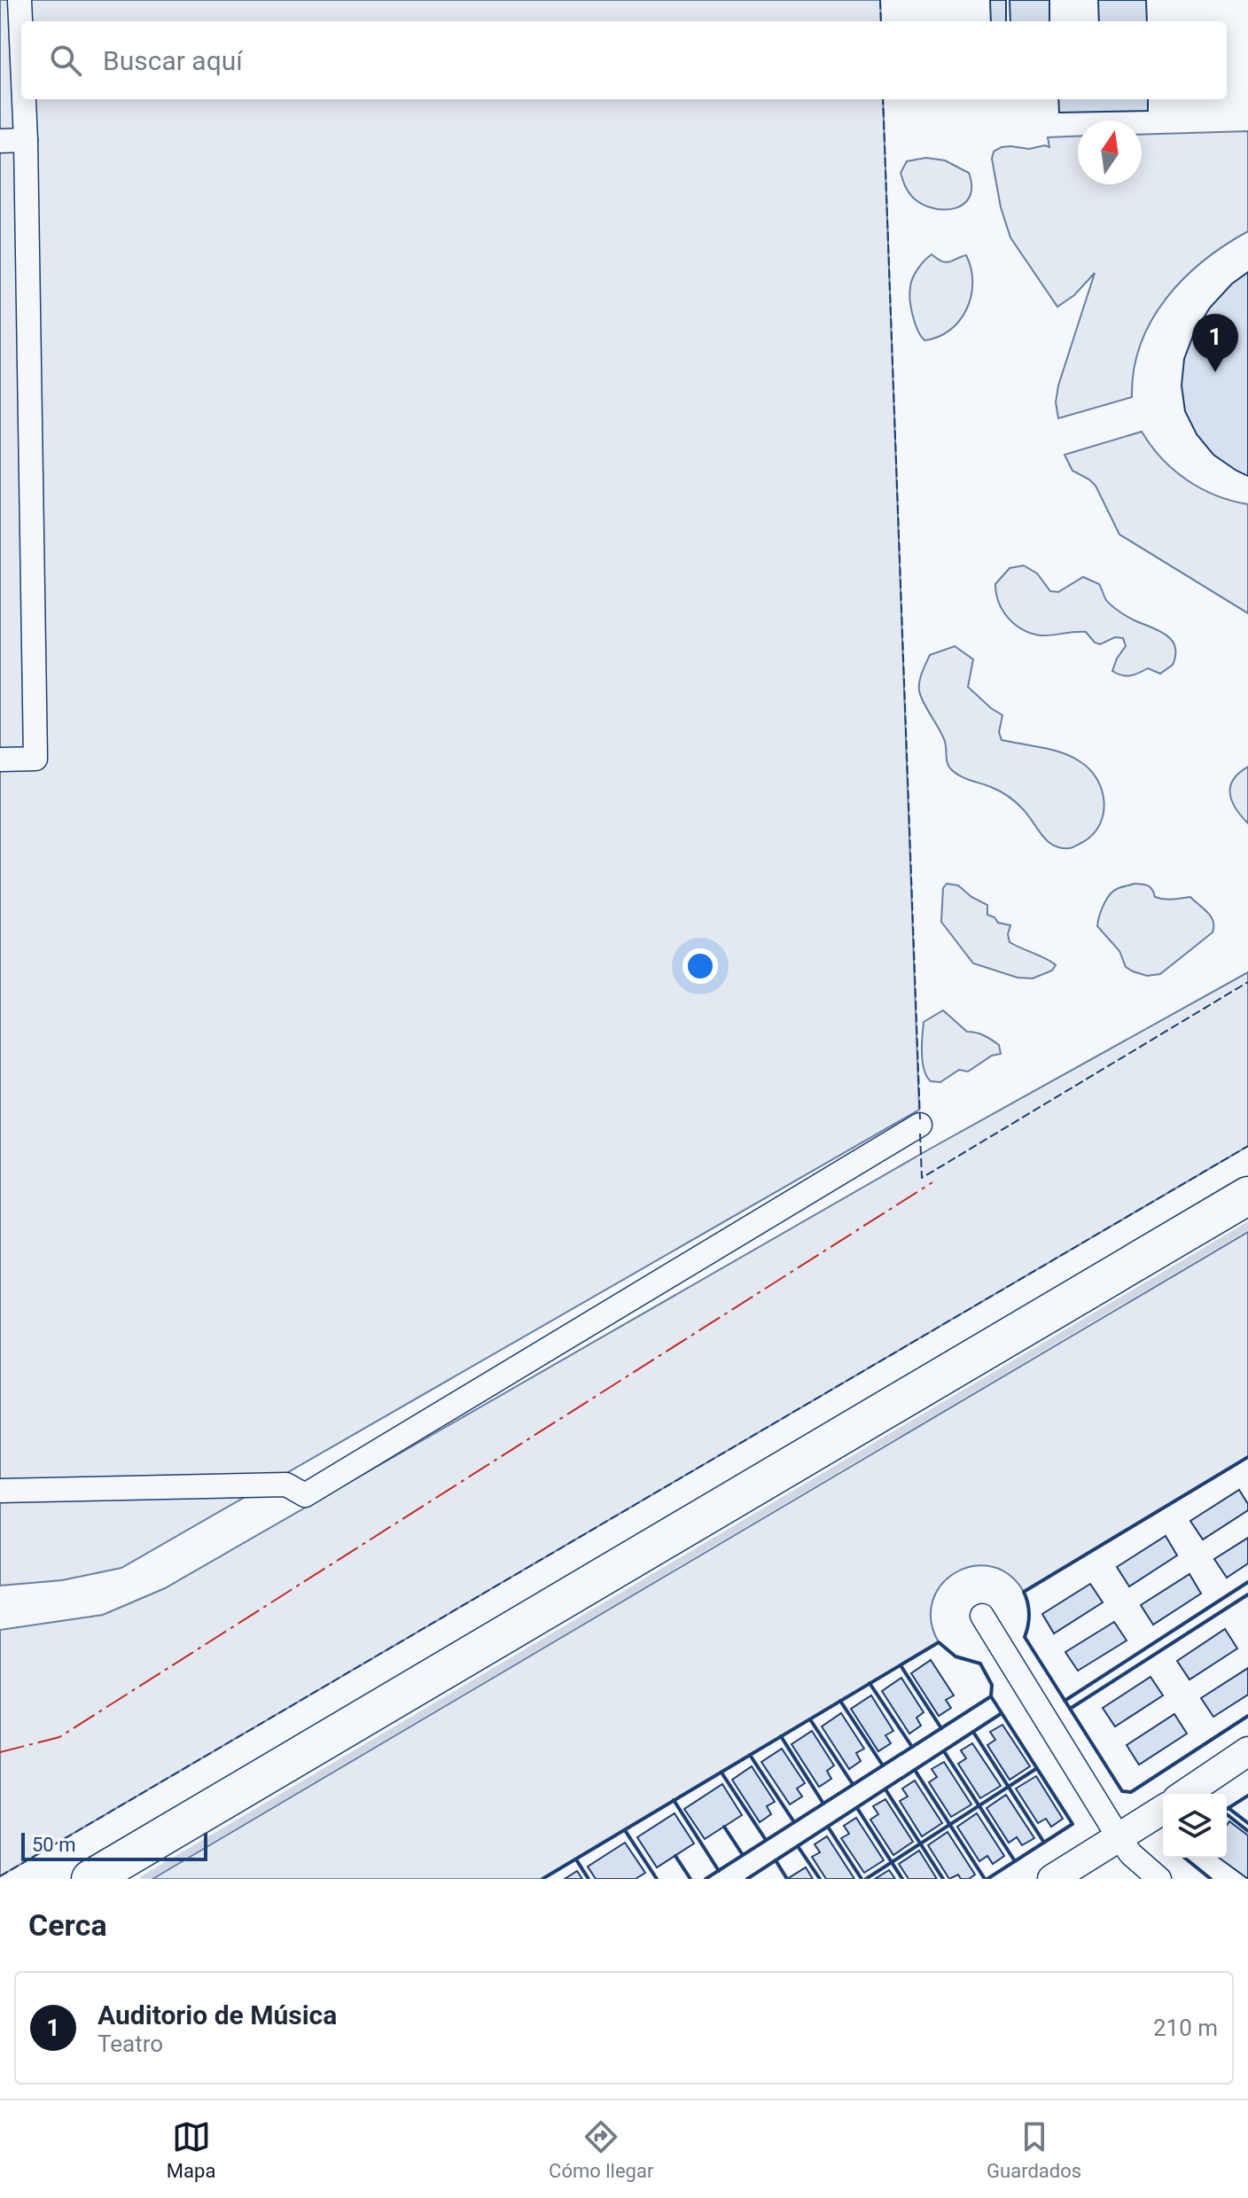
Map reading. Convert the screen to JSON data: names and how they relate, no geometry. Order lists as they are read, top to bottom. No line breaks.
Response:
{"scale_bar":"50 m","north":"top","page":{"search":"Buscar aquí","pins":"1","scale":"50 m","heading":"Cerca","list":[{"mark":"1","name":"Auditorio de Música","note":"Teatro","value":"210 m"}],"nav":["Mapa","Cómo llegar","Guardados"]}}
